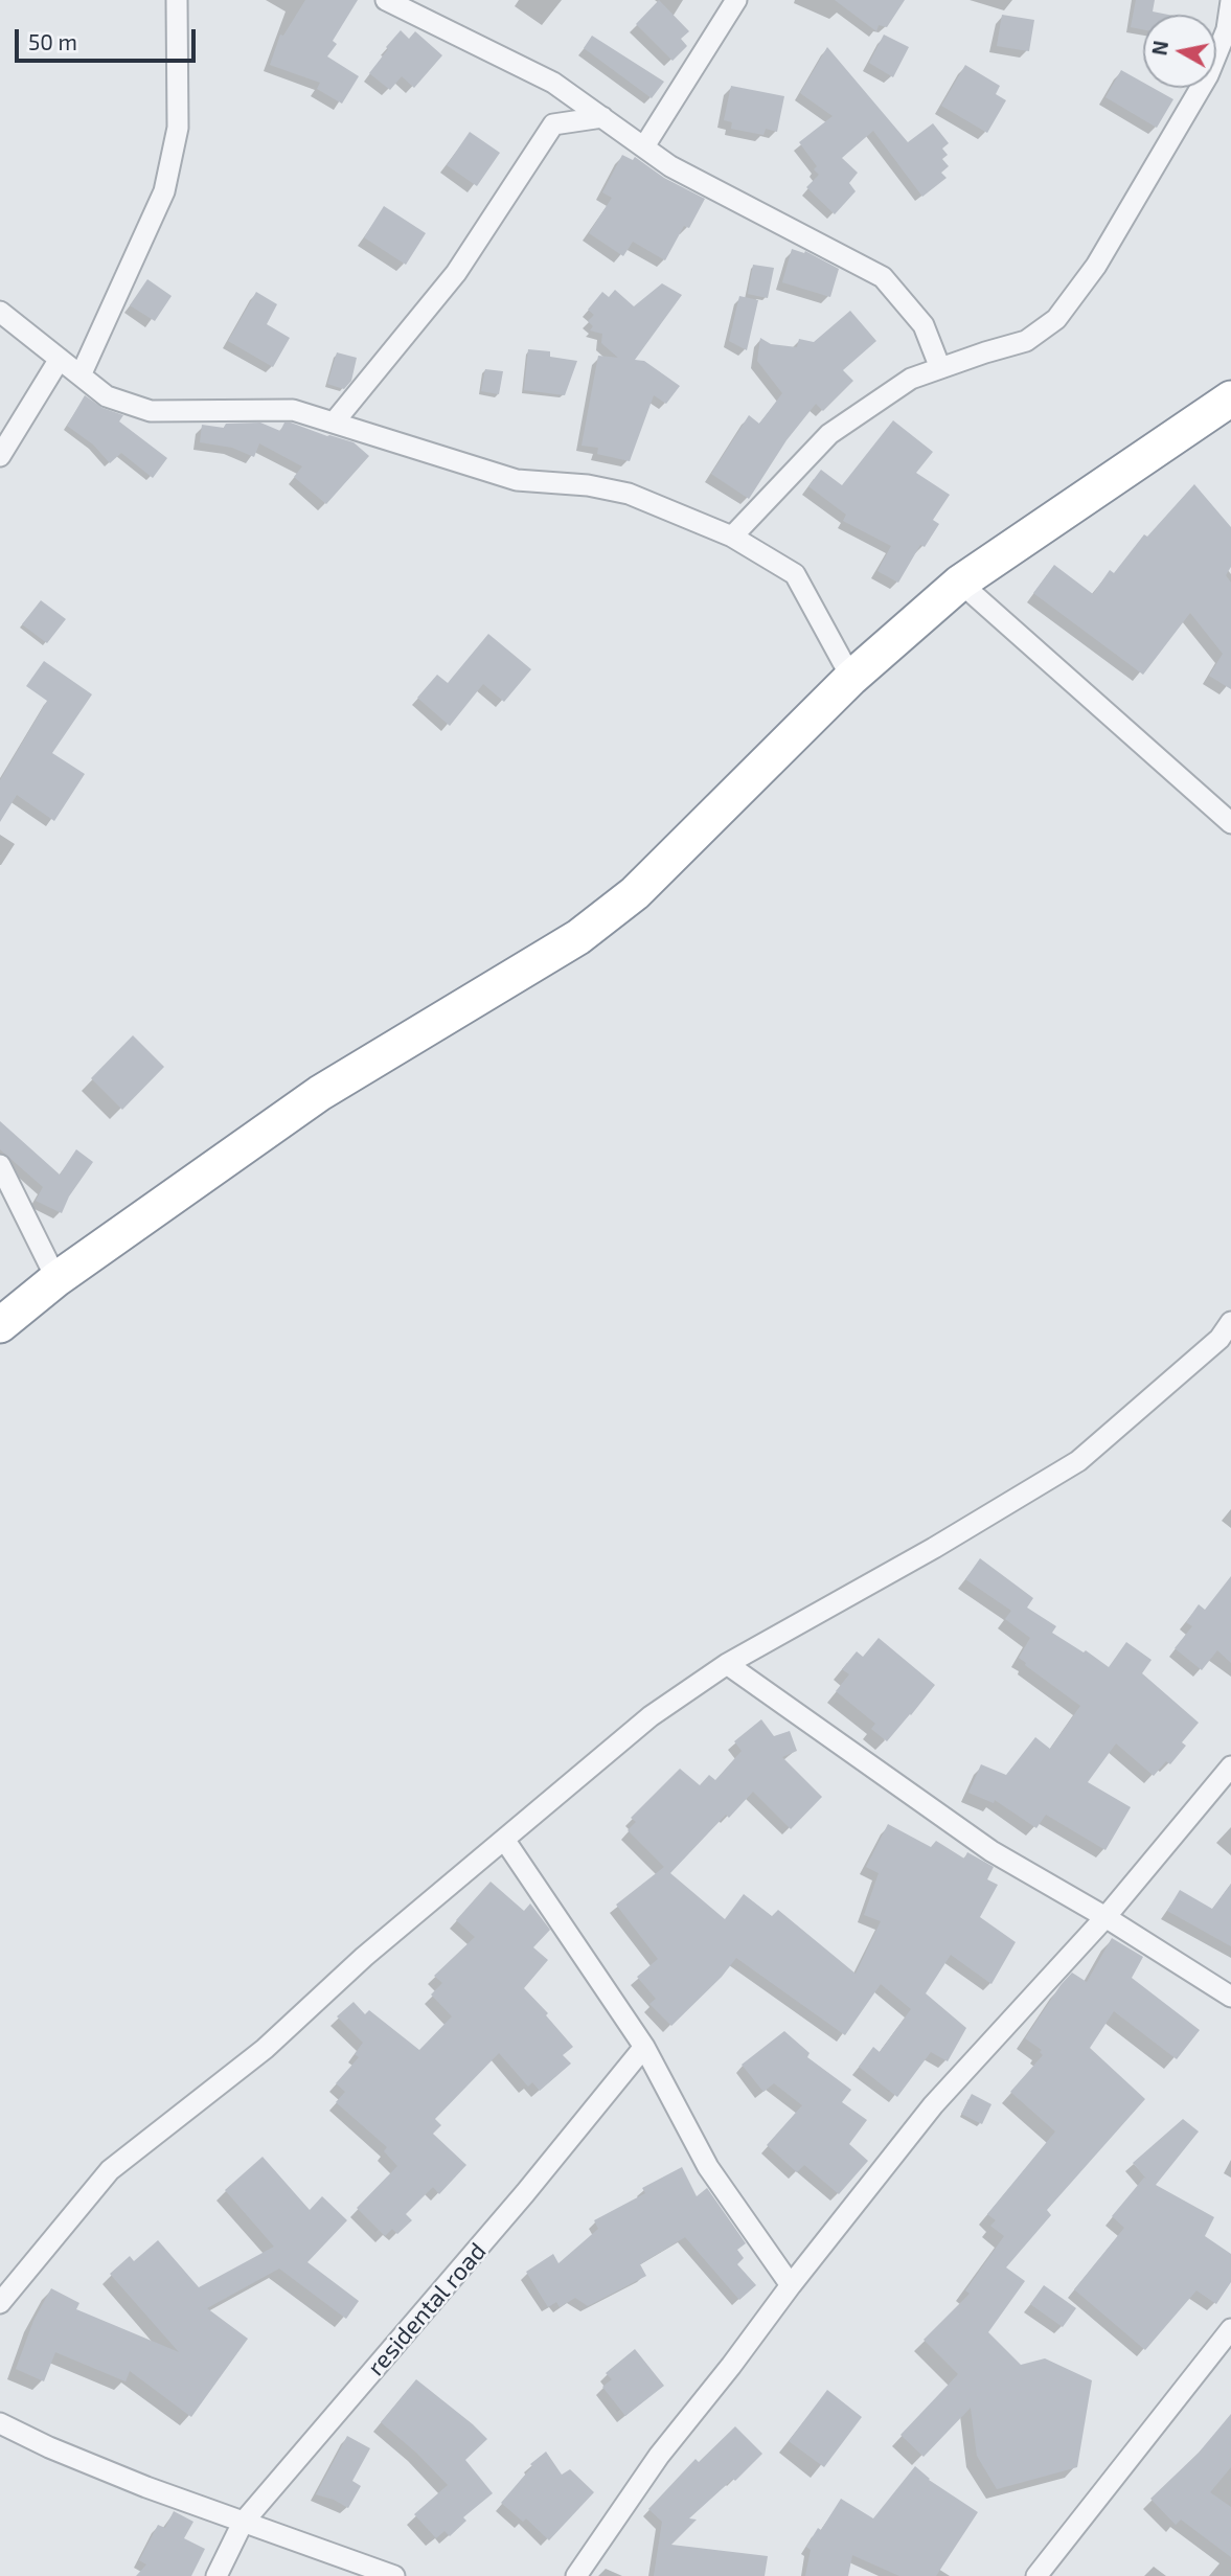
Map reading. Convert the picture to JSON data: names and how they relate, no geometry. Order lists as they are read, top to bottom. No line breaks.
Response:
{"streets":{"street":["residental road"]},"scale_bar":"50 m","north":"left"}
